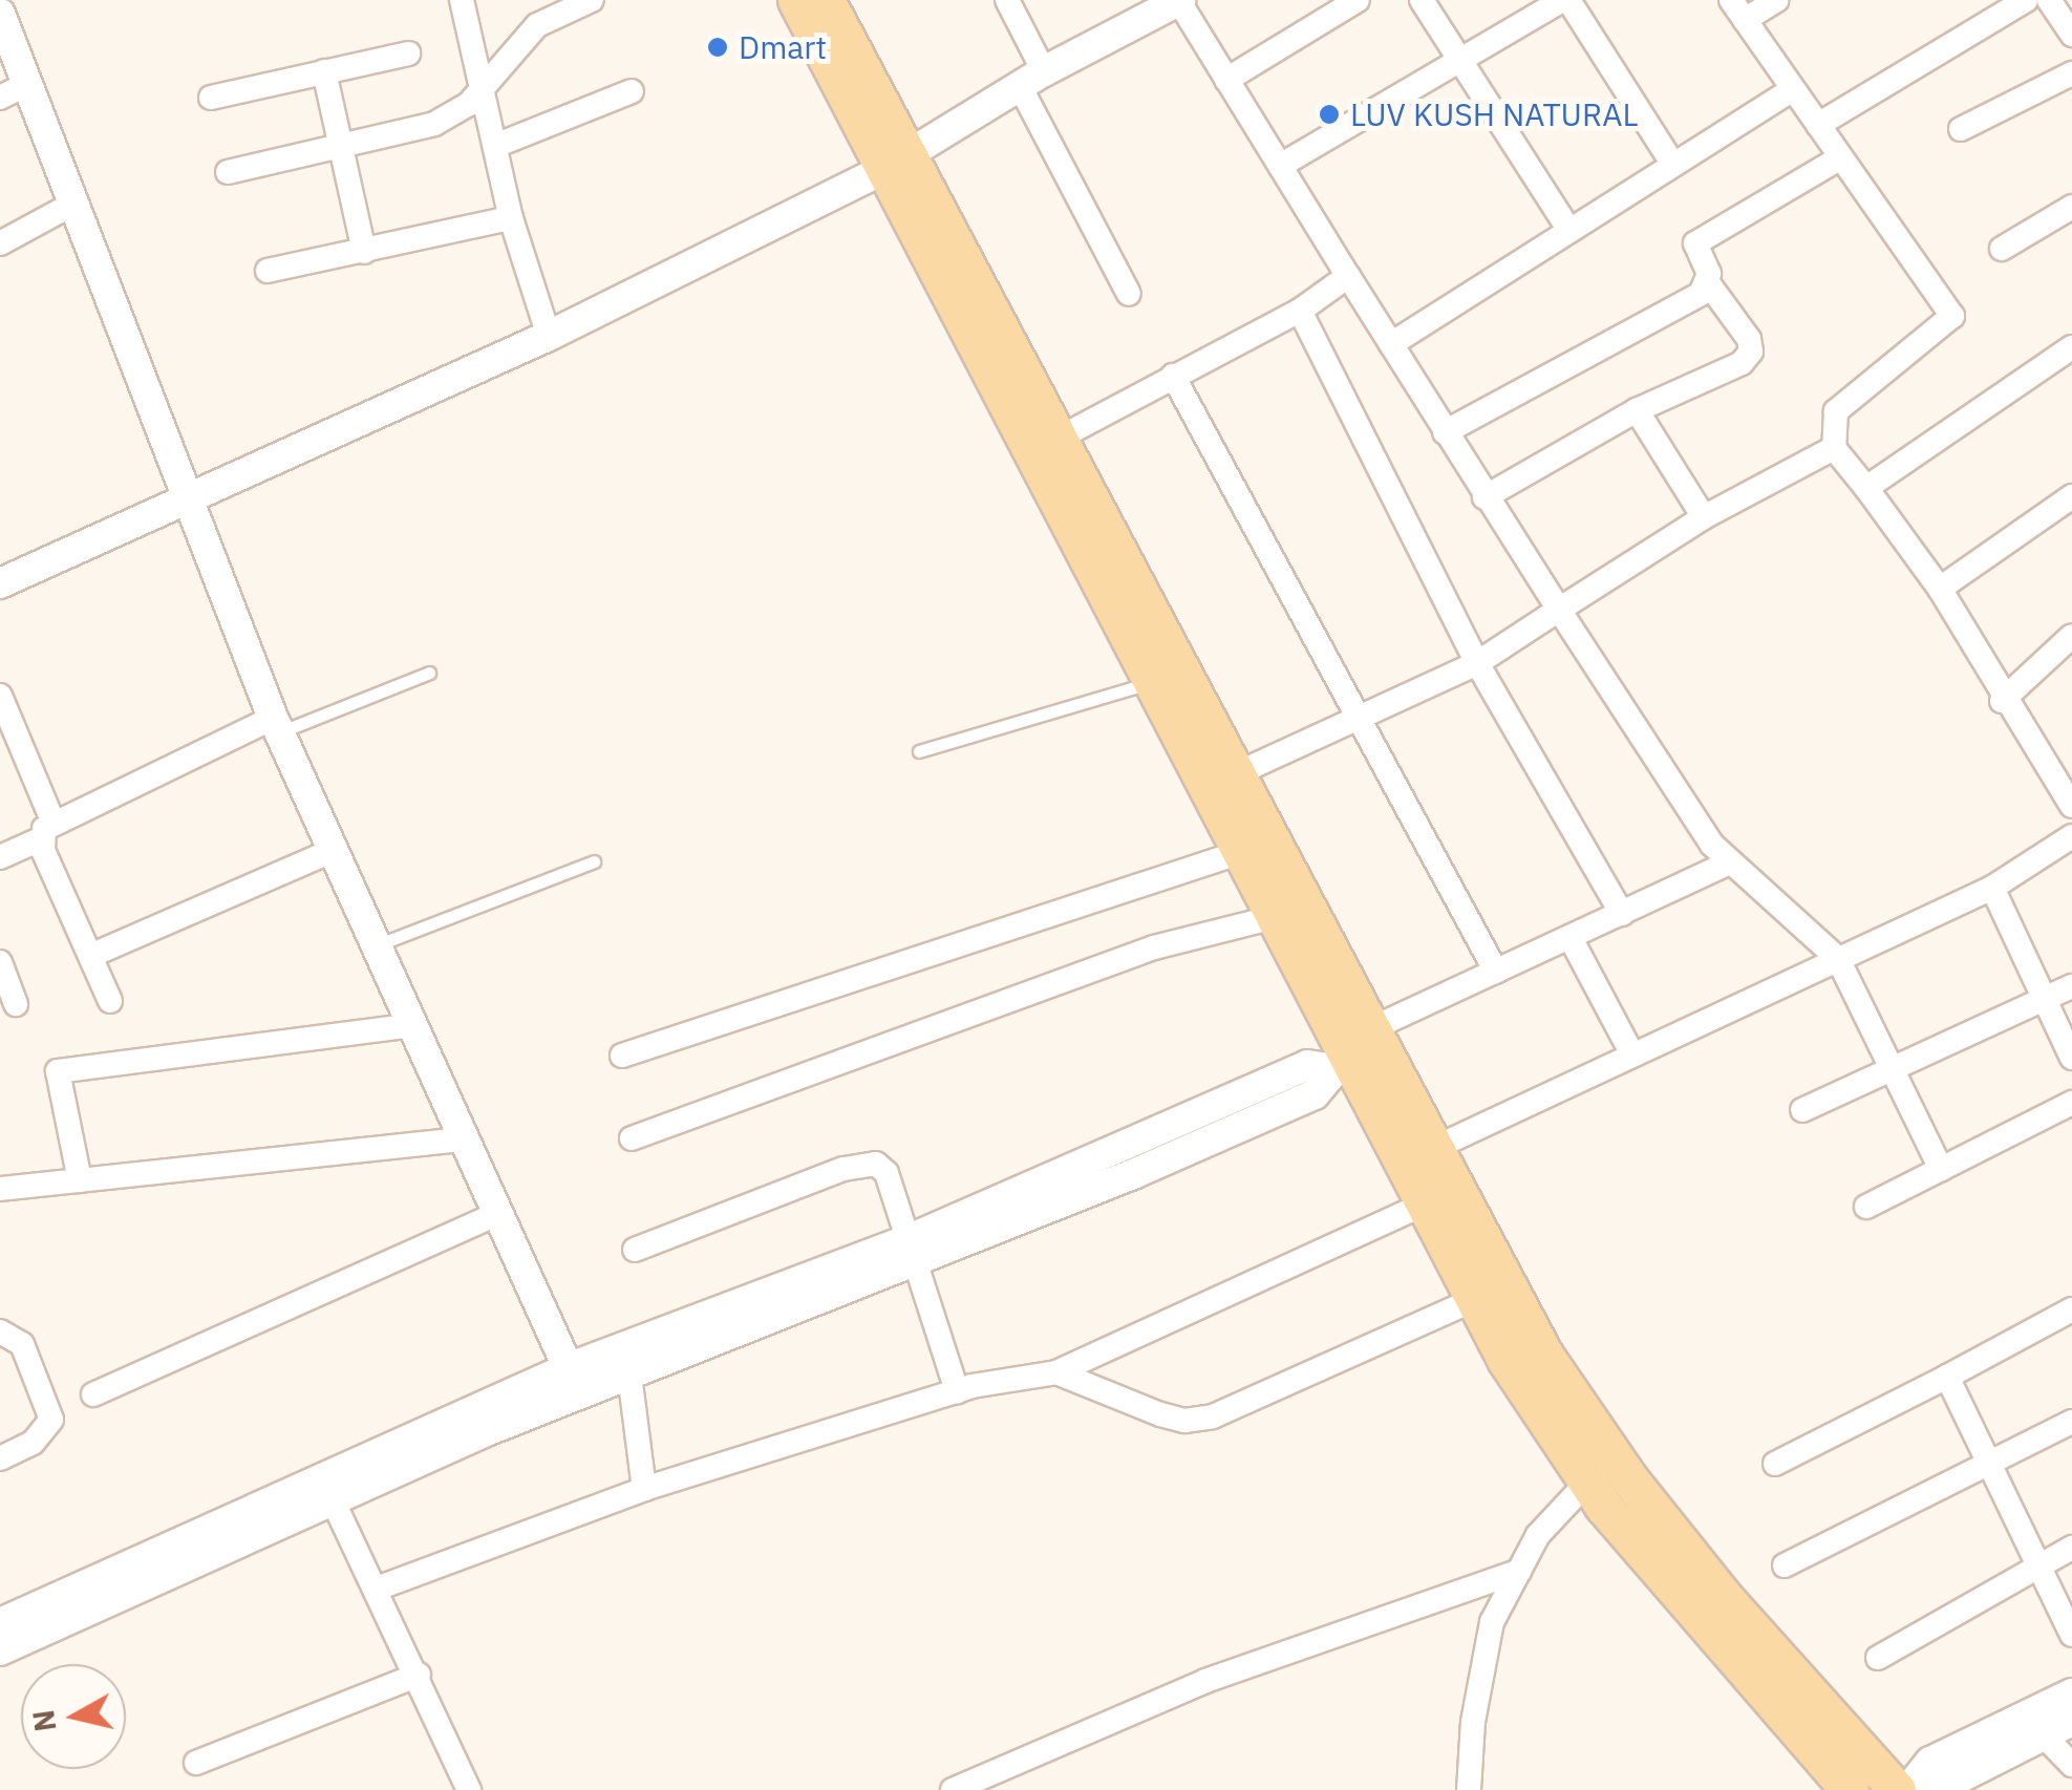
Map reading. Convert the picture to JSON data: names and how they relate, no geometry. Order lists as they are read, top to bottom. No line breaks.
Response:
{"places":["Dmart","LUV KUSH NATURAL"],"north":"left"}
